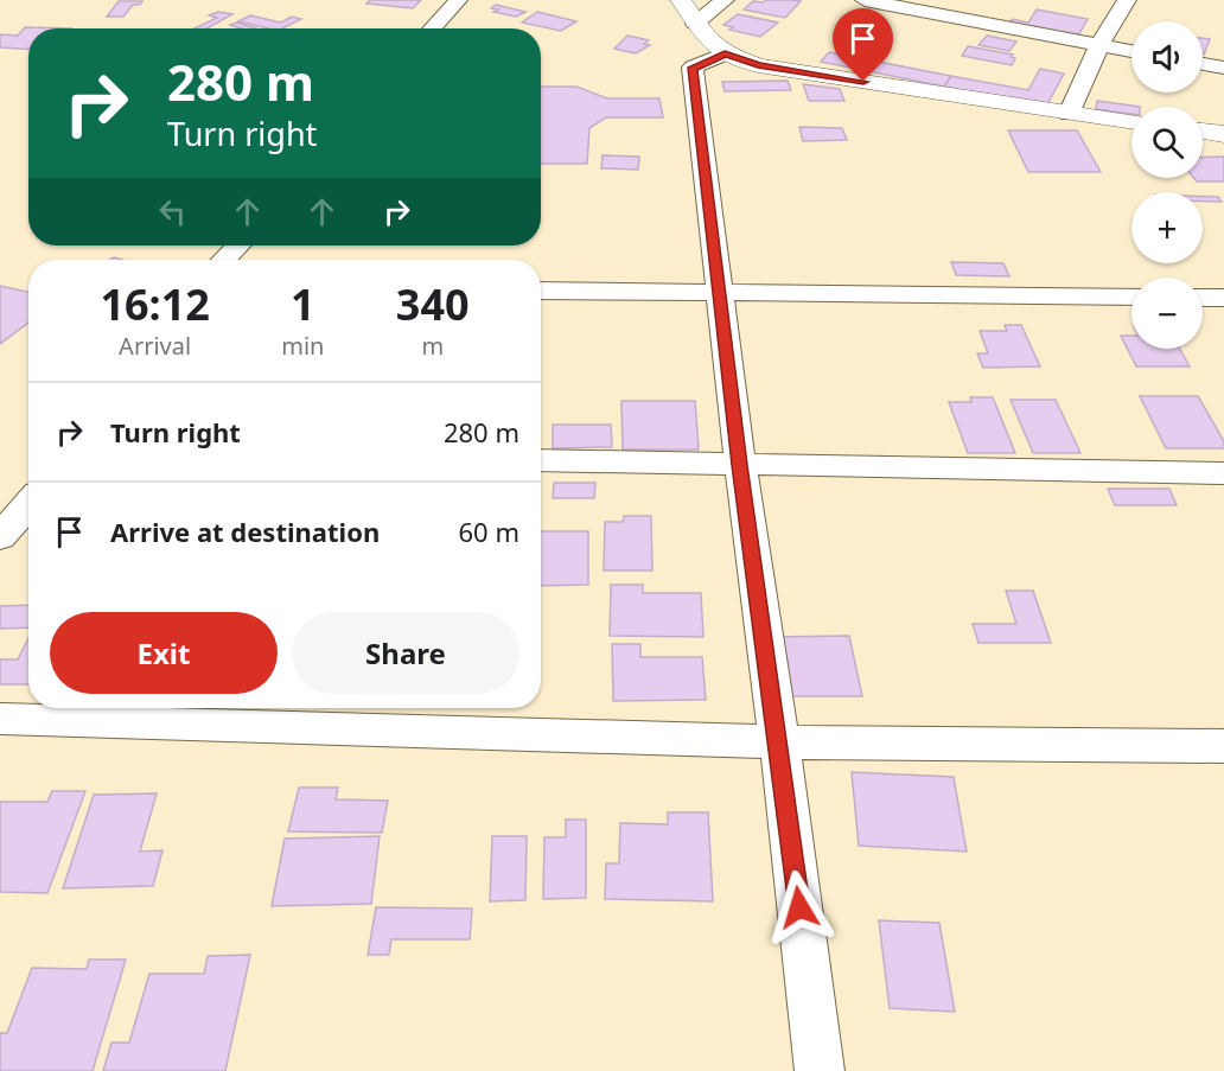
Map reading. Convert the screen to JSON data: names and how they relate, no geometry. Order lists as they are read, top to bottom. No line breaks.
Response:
{"page":{"map_buttons":["+","−"],"turn":["280 m","Turn right"],"eta":["16:12","Arrival","1","min","340","m"],"list":[{"name":"Turn right","value":"280 m"},{"name":"Arrive at destination","value":"60 m"}],"buttons":["Exit","Share"]}}
